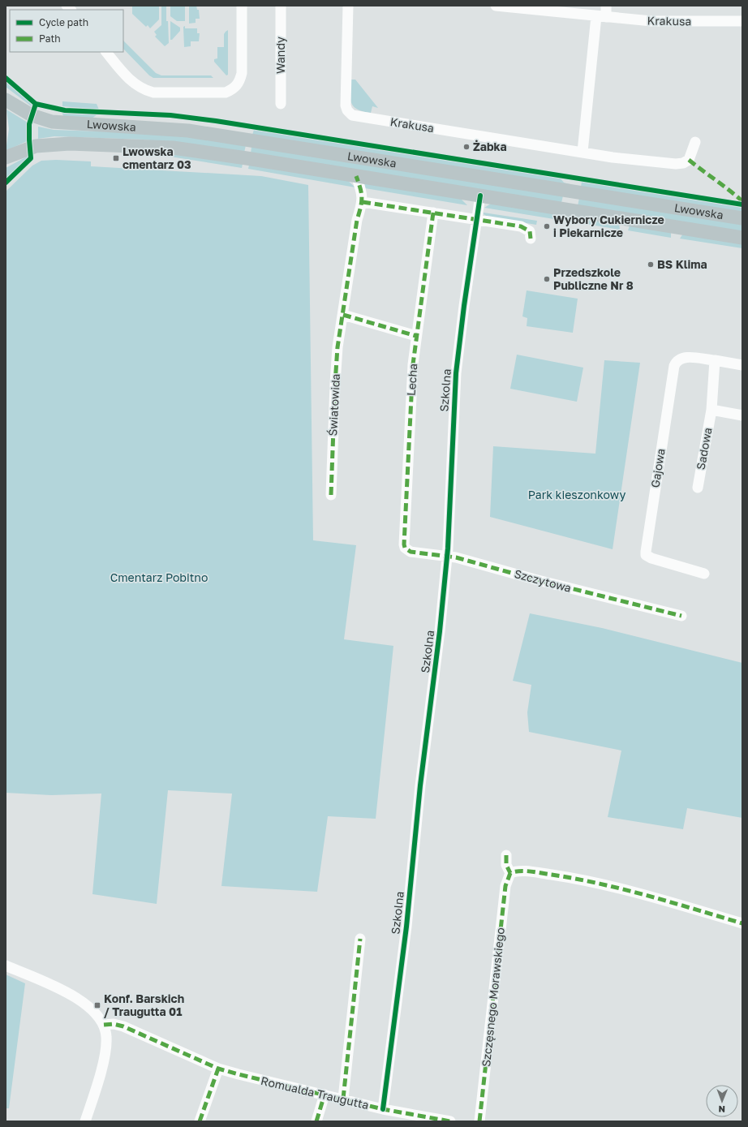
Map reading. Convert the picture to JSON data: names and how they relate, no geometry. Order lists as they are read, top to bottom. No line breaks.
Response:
{"streets":{"main road":["Lwowska"],"street":["Krakusa","Wandy","Lecha","Szkolna","Światowida","Sadowa","Gajowa","Szczytowa","Szczęsnego Morawskiego","Romualda Traugutta"]},"crossings":[["Lwowska","Szkolna"],["Lwowska","Światowida"],["Lecha","Szczytowa"],["Szkolna","Szczytowa"],["Szkolna","Romualda Traugutta"],["Sadowa","Gajowa"]],"parks":["Park kieszonkowy","Cmentarz Pobitno"],"places":{"other":["Żabka","Wybory Cukiernicze i Piekarnicze","BS Klima","Przedszkole Publiczne Nr 8"],"transit":["Lwowska cmentarz 03","Konf. Barskich / Traugutta 01"]},"legend":["Cycle path","Path"],"north":"bottom"}
